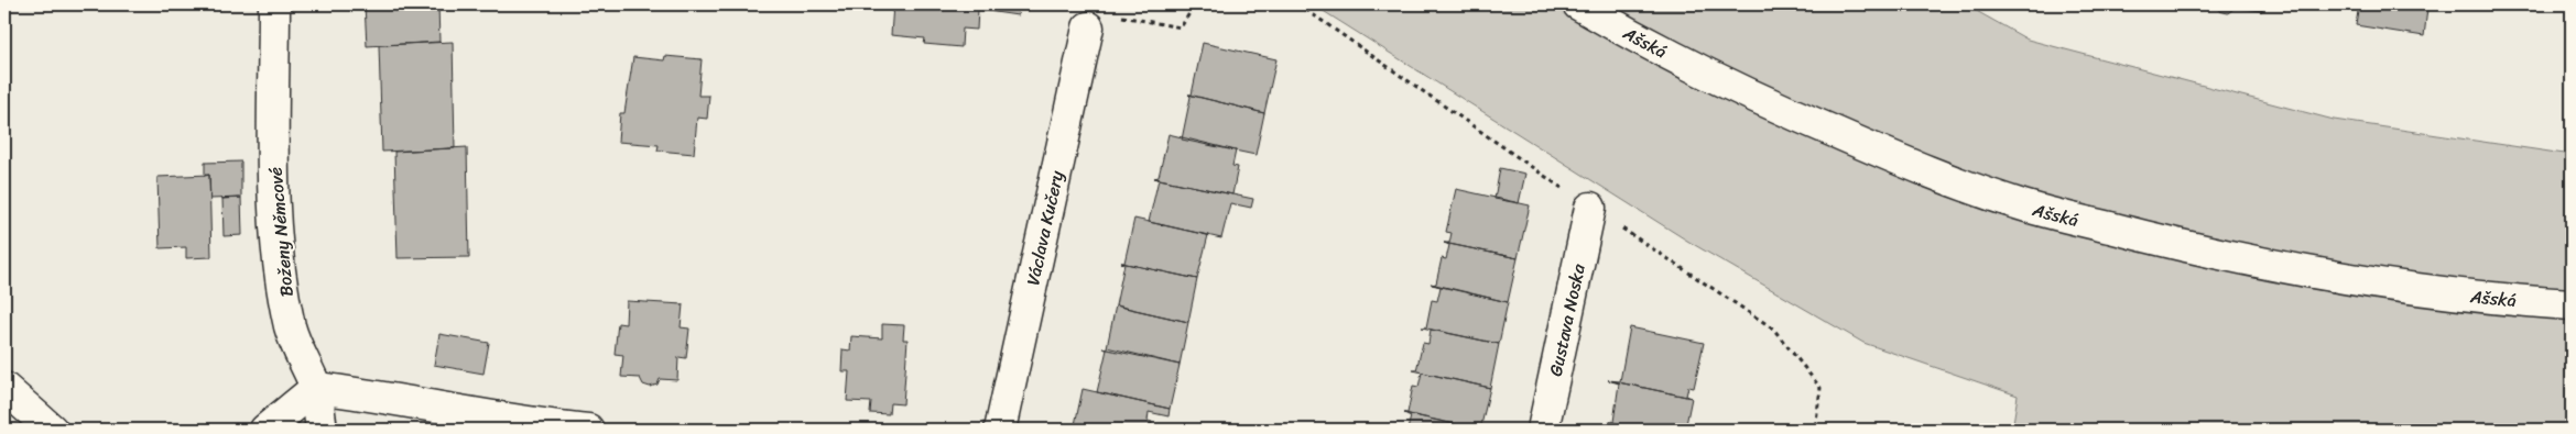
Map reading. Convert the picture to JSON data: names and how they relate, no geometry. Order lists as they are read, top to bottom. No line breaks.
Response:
{"streets":{"street":["Ašská","Václava Kučery","Boženy Němcové","Gustava Noska"]}}
